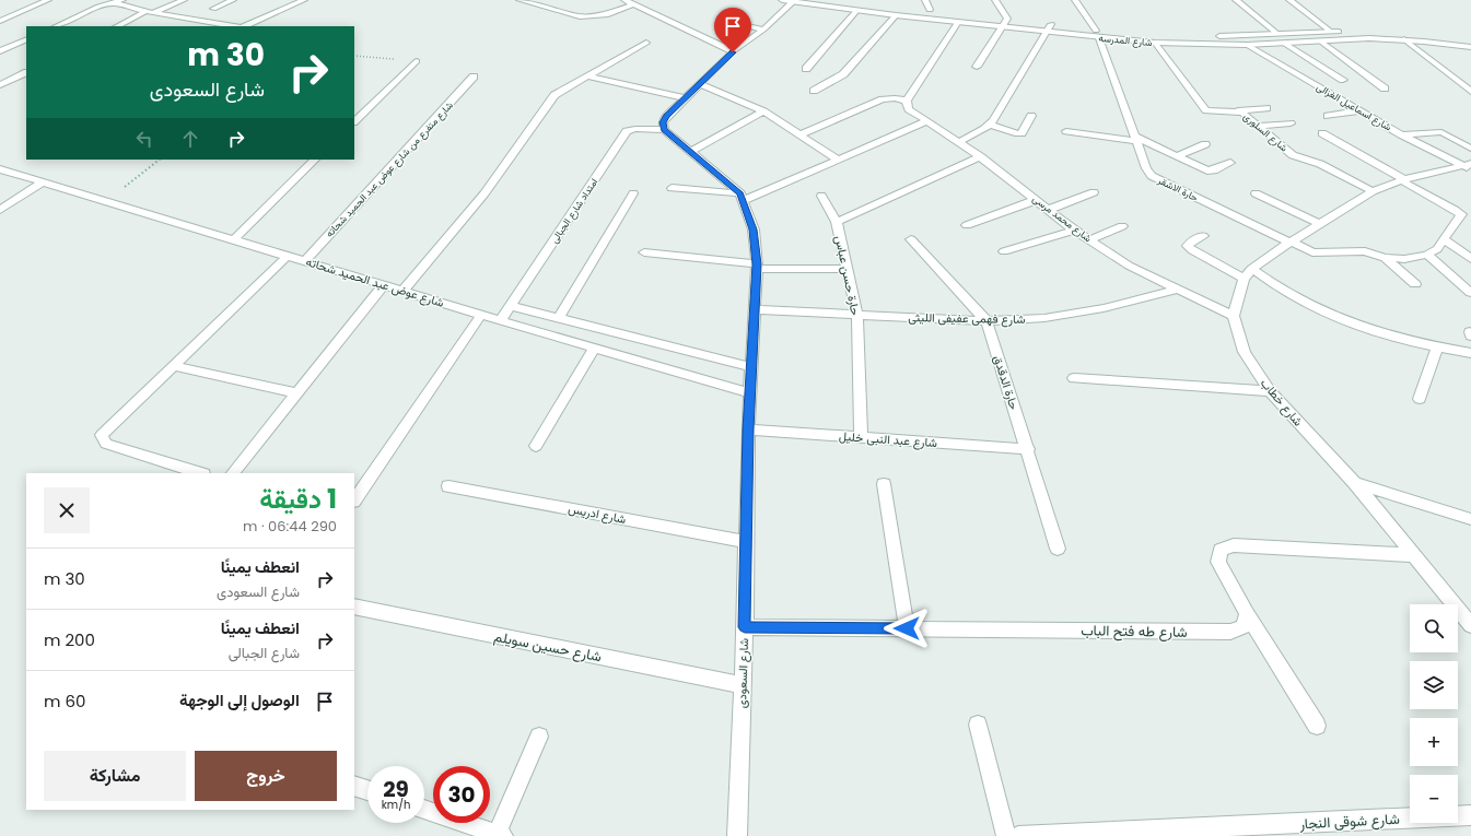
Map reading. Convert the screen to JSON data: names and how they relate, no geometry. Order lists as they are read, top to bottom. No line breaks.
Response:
{"streets":{"street":["شارع المدرسه","شارع اسماعيل الغزالى","شارع السلورى","شارع متفرع من شارع عوض عبد الحميد شحاته","حارة الاشقر","امتداد شارع الجبالى","شارع محمد مرسى","حارة حسن عباس","شارع عوض عبد الحميد شحاته","شارع فهمى عفيفى الليثى","حارة الدقدق","شارع خطاب","شارع عبد النبى خليل","شارع ادريس","شارع طه فتح الباب","شارع حسين سويلم","شارع السعودى","شارع شوقى النجار"]},"crossings":[["شارع المدرسه","شارع اسماعيل الغزالى"],["شارع المدرسه","شارع السلورى"],["شارع المدرسه","حارة الاشقر"],["شارع متفرع من شارع عوض عبد الحميد شحاته","شارع عوض عبد الحميد شحاته"],["امتداد شارع الجبالى","شارع عوض عبد الحميد شحاته"],["امتداد شارع الجبالى","شارع السعودى"],["شارع محمد مرسى","شارع فهمى عفيفى الليثى"],["شارع محمد مرسى","شارع خطاب"],["حارة حسن عباس","شارع فهمى عفيفى الليثى"],["حارة حسن عباس","شارع عبد النبى خليل"],["شارع عوض عبد الحميد شحاته","شارع السعودى"],["شارع فهمى عفيفى الليثى","حارة الدقدق"],["شارع فهمى عفيفى الليثى","شارع السعودى"],["حارة الدقدق","شارع عبد النبى خليل"],["شارع عبد النبى خليل","شارع السعودى"],["شارع ادريس","شارع السعودى"],["شارع طه فتح الباب","شارع السعودى"],["شارع حسين سويلم","شارع السعودى"]],"page":{"turn":["30 m","شارع السعودى"],"heading":["1 دقيقة","290 m · 06:44"],"list":[{"name":"انعطف يمينًا","note":"شارع السعودى","value":"30 m"},{"name":"انعطف يمينًا","note":"شارع الجبالى","value":"200 m"},{"name":"الوصول إلى الوجهة","value":"60 m"}],"map_buttons":["+","−"],"buttons":["خروج","مشاركة"],"speed":"29 km/h","limit":"30"}}
